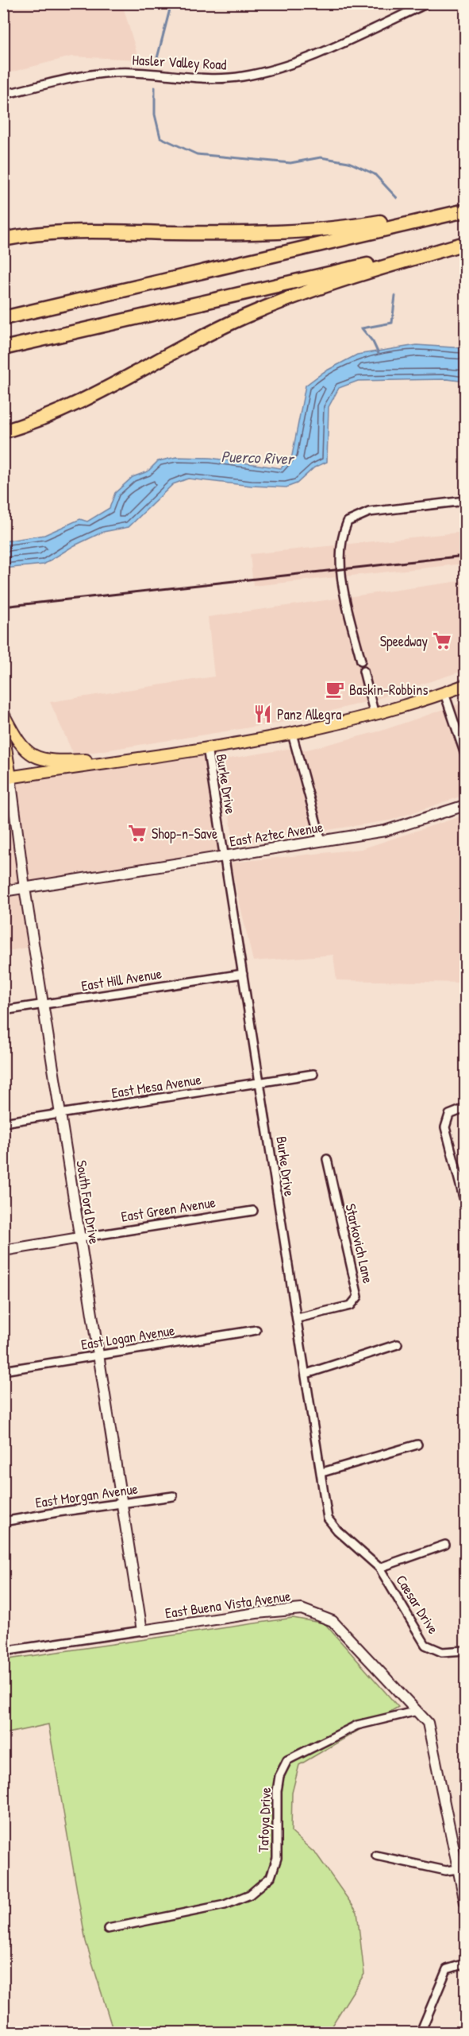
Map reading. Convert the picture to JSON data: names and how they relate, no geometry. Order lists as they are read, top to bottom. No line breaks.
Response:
{"streets":{"main road":["East Aztec Avenue","South Ford Drive","East Green Avenue","East Buena Vista Avenue"],"street":["Hasler Valley Road","Burke Drive","East Hill Avenue","East Mesa Avenue","Starkovich Lane","East Logan Avenue","East Morgan Avenue","Caesar Drive","Tafoya Drive"]},"crossings":[["Burke Drive","East Aztec Avenue"],["Burke Drive","East Hill Avenue"],["Burke Drive","East Mesa Avenue"],["Burke Drive","Starkovich Lane"],["Burke Drive","Caesar Drive"],["East Aztec Avenue","South Ford Drive"],["East Hill Avenue","South Ford Drive"],["East Mesa Avenue","South Ford Drive"],["South Ford Drive","East Green Avenue"],["South Ford Drive","East Logan Avenue"],["South Ford Drive","East Morgan Avenue"],["South Ford Drive","East Buena Vista Avenue"],["East Buena Vista Avenue","Tafoya Drive"]],"water":["Puerco River"],"places":{"supermarket":["Speedway","Shop-n-Save"],"cafe":["Baskin-Robbins"],"restaurant":["Panz Allegra"]}}
